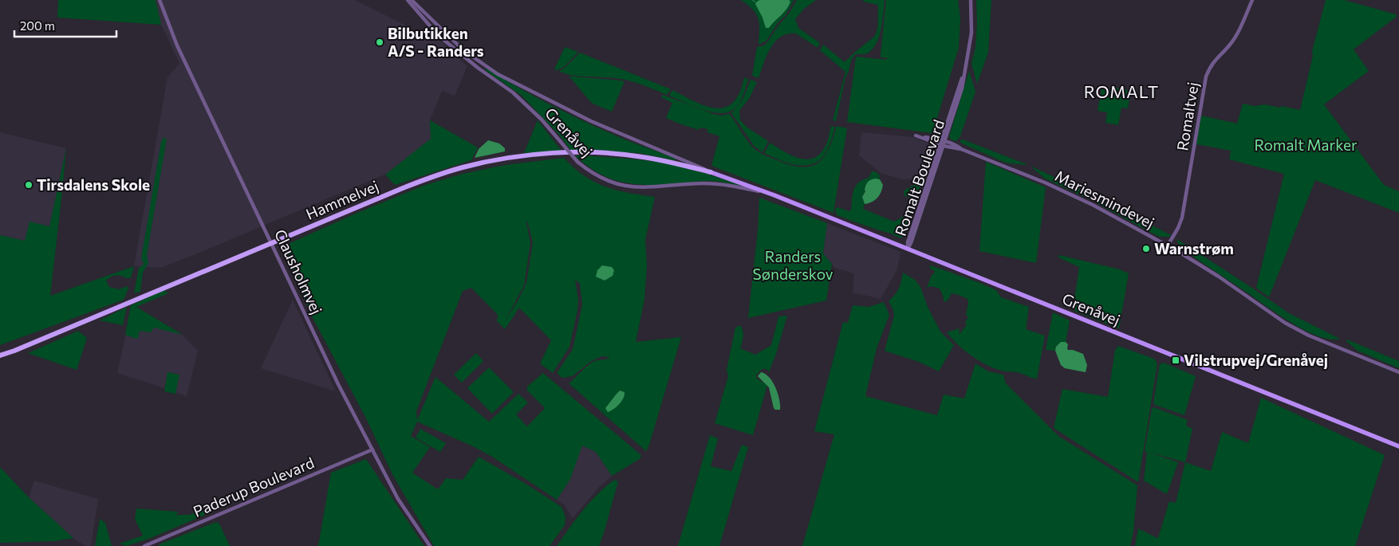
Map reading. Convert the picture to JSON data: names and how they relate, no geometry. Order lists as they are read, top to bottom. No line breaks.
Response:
{"streets":{"highway":["Hammelvej"],"main road":["Grenåvej"],"street":["Romaltvej","Romalt Boulevard","Mariesmindevej","Clausholmvej","Paderup Boulevard"]},"crossings":[["Romaltvej","Mariesmindevej"],["Grenåvej","Romalt Boulevard"],["Grenåvej","Hammelvej"],["Romalt Boulevard","Mariesmindevej"],["Hammelvej","Clausholmvej"],["Clausholmvej","Paderup Boulevard"]],"districts":["ROMALT"],"parks":["Romalt Marker","Randers Sønderskov"],"places":{"other":["Bilbutikken A/S - Randers","Tirsdalens Skole","Warnstrøm"],"transit":["Vilstrupvej/Grenåvej"]},"scale_bar":"200 m"}
